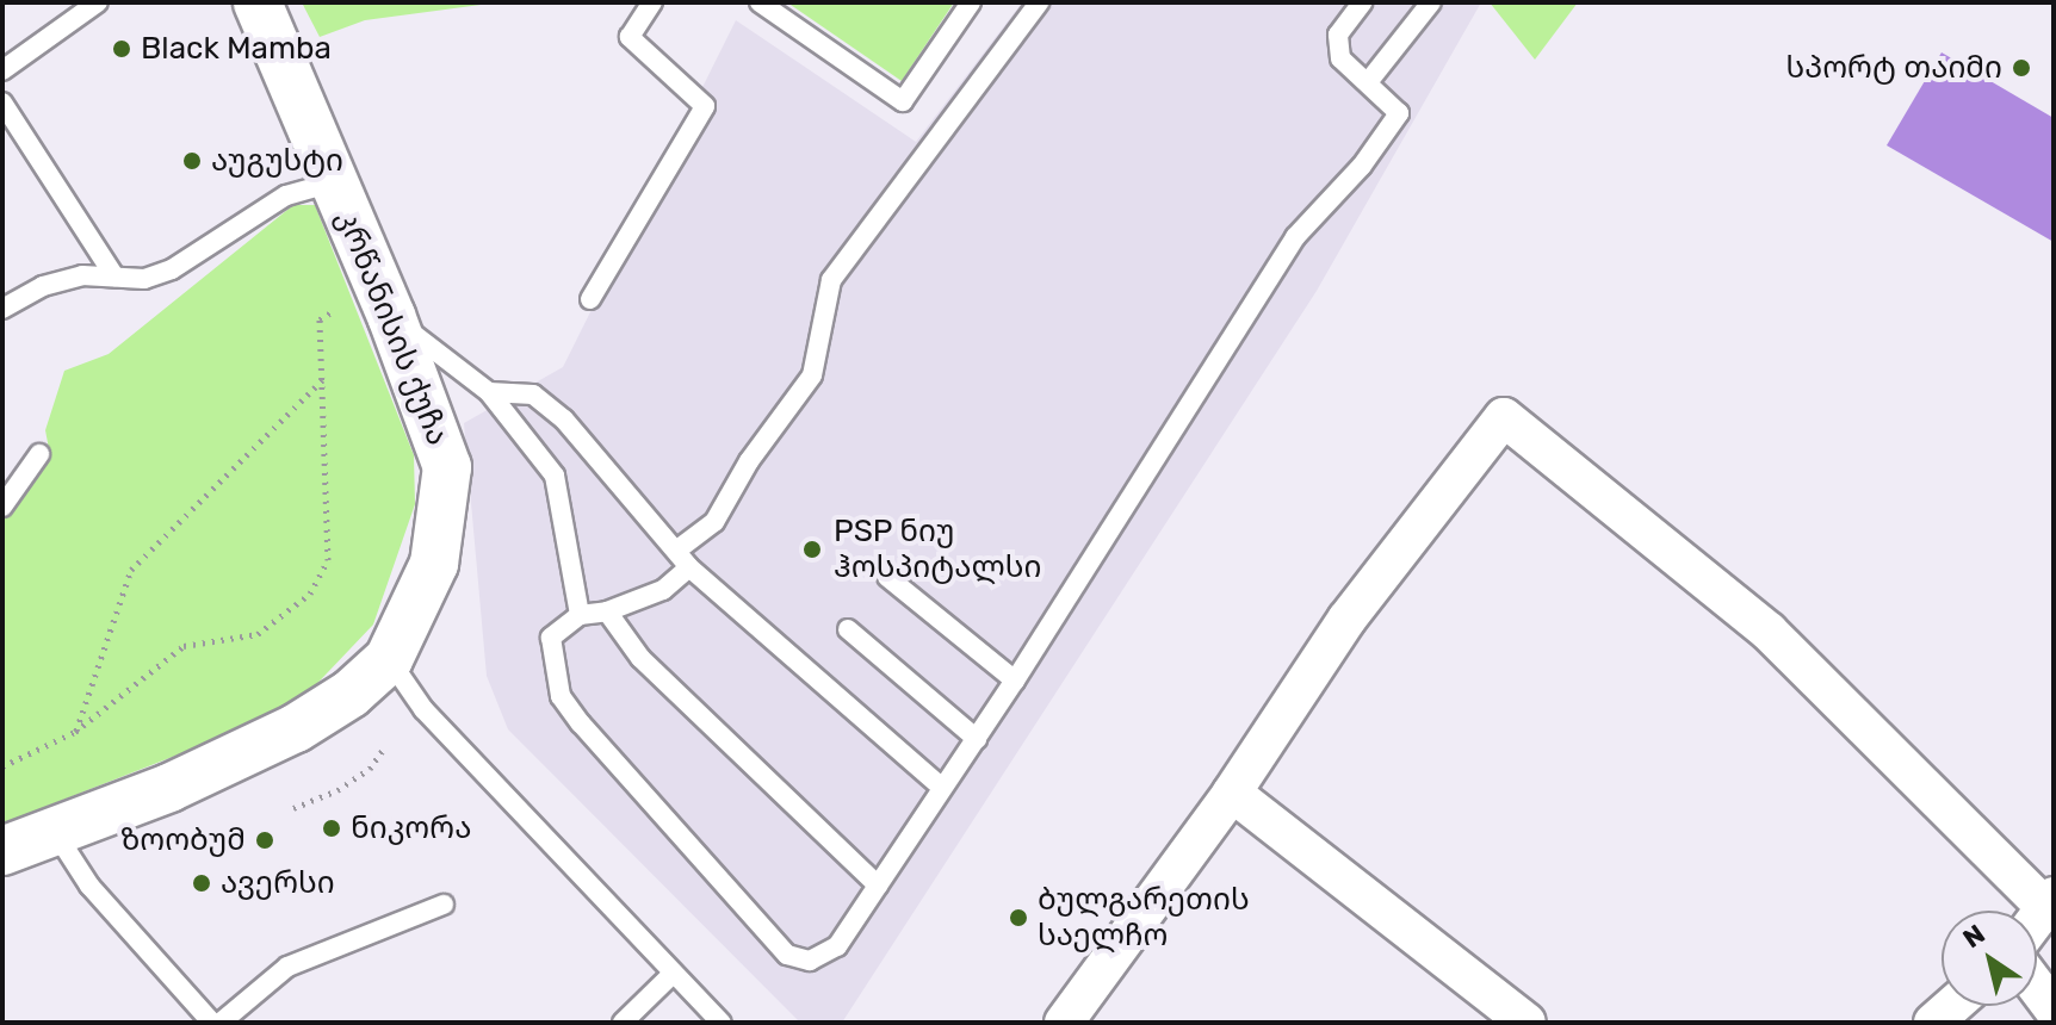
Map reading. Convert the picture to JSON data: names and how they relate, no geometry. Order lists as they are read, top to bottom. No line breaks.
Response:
{"streets":{"street":["კრწანისის ქუჩა"]},"places":["Black Mamba","სპორტ თაიმი","აუგუსტი","PSP ნიუ ჰოსპიტალსი","ნიკორა","ზოობუმ","ავერსი","ბულგარეთის საელჩო"],"north":"top left"}
